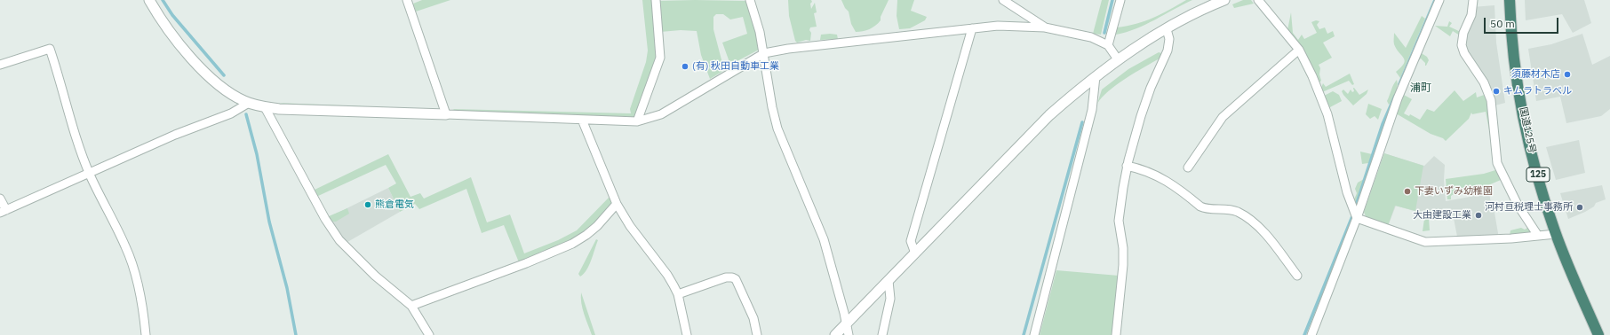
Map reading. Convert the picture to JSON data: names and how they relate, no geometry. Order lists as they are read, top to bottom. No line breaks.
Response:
{"streets":{"highway":["国道125号","125"]},"districts":["浦町"],"places":["(有) 秋田自動車工業","須藤材木店","キムラトラベル","下妻いずみ幼稚園","熊倉電気","河村亘税理士事務所","大由建設工業"],"scale_bar":"50 m"}
